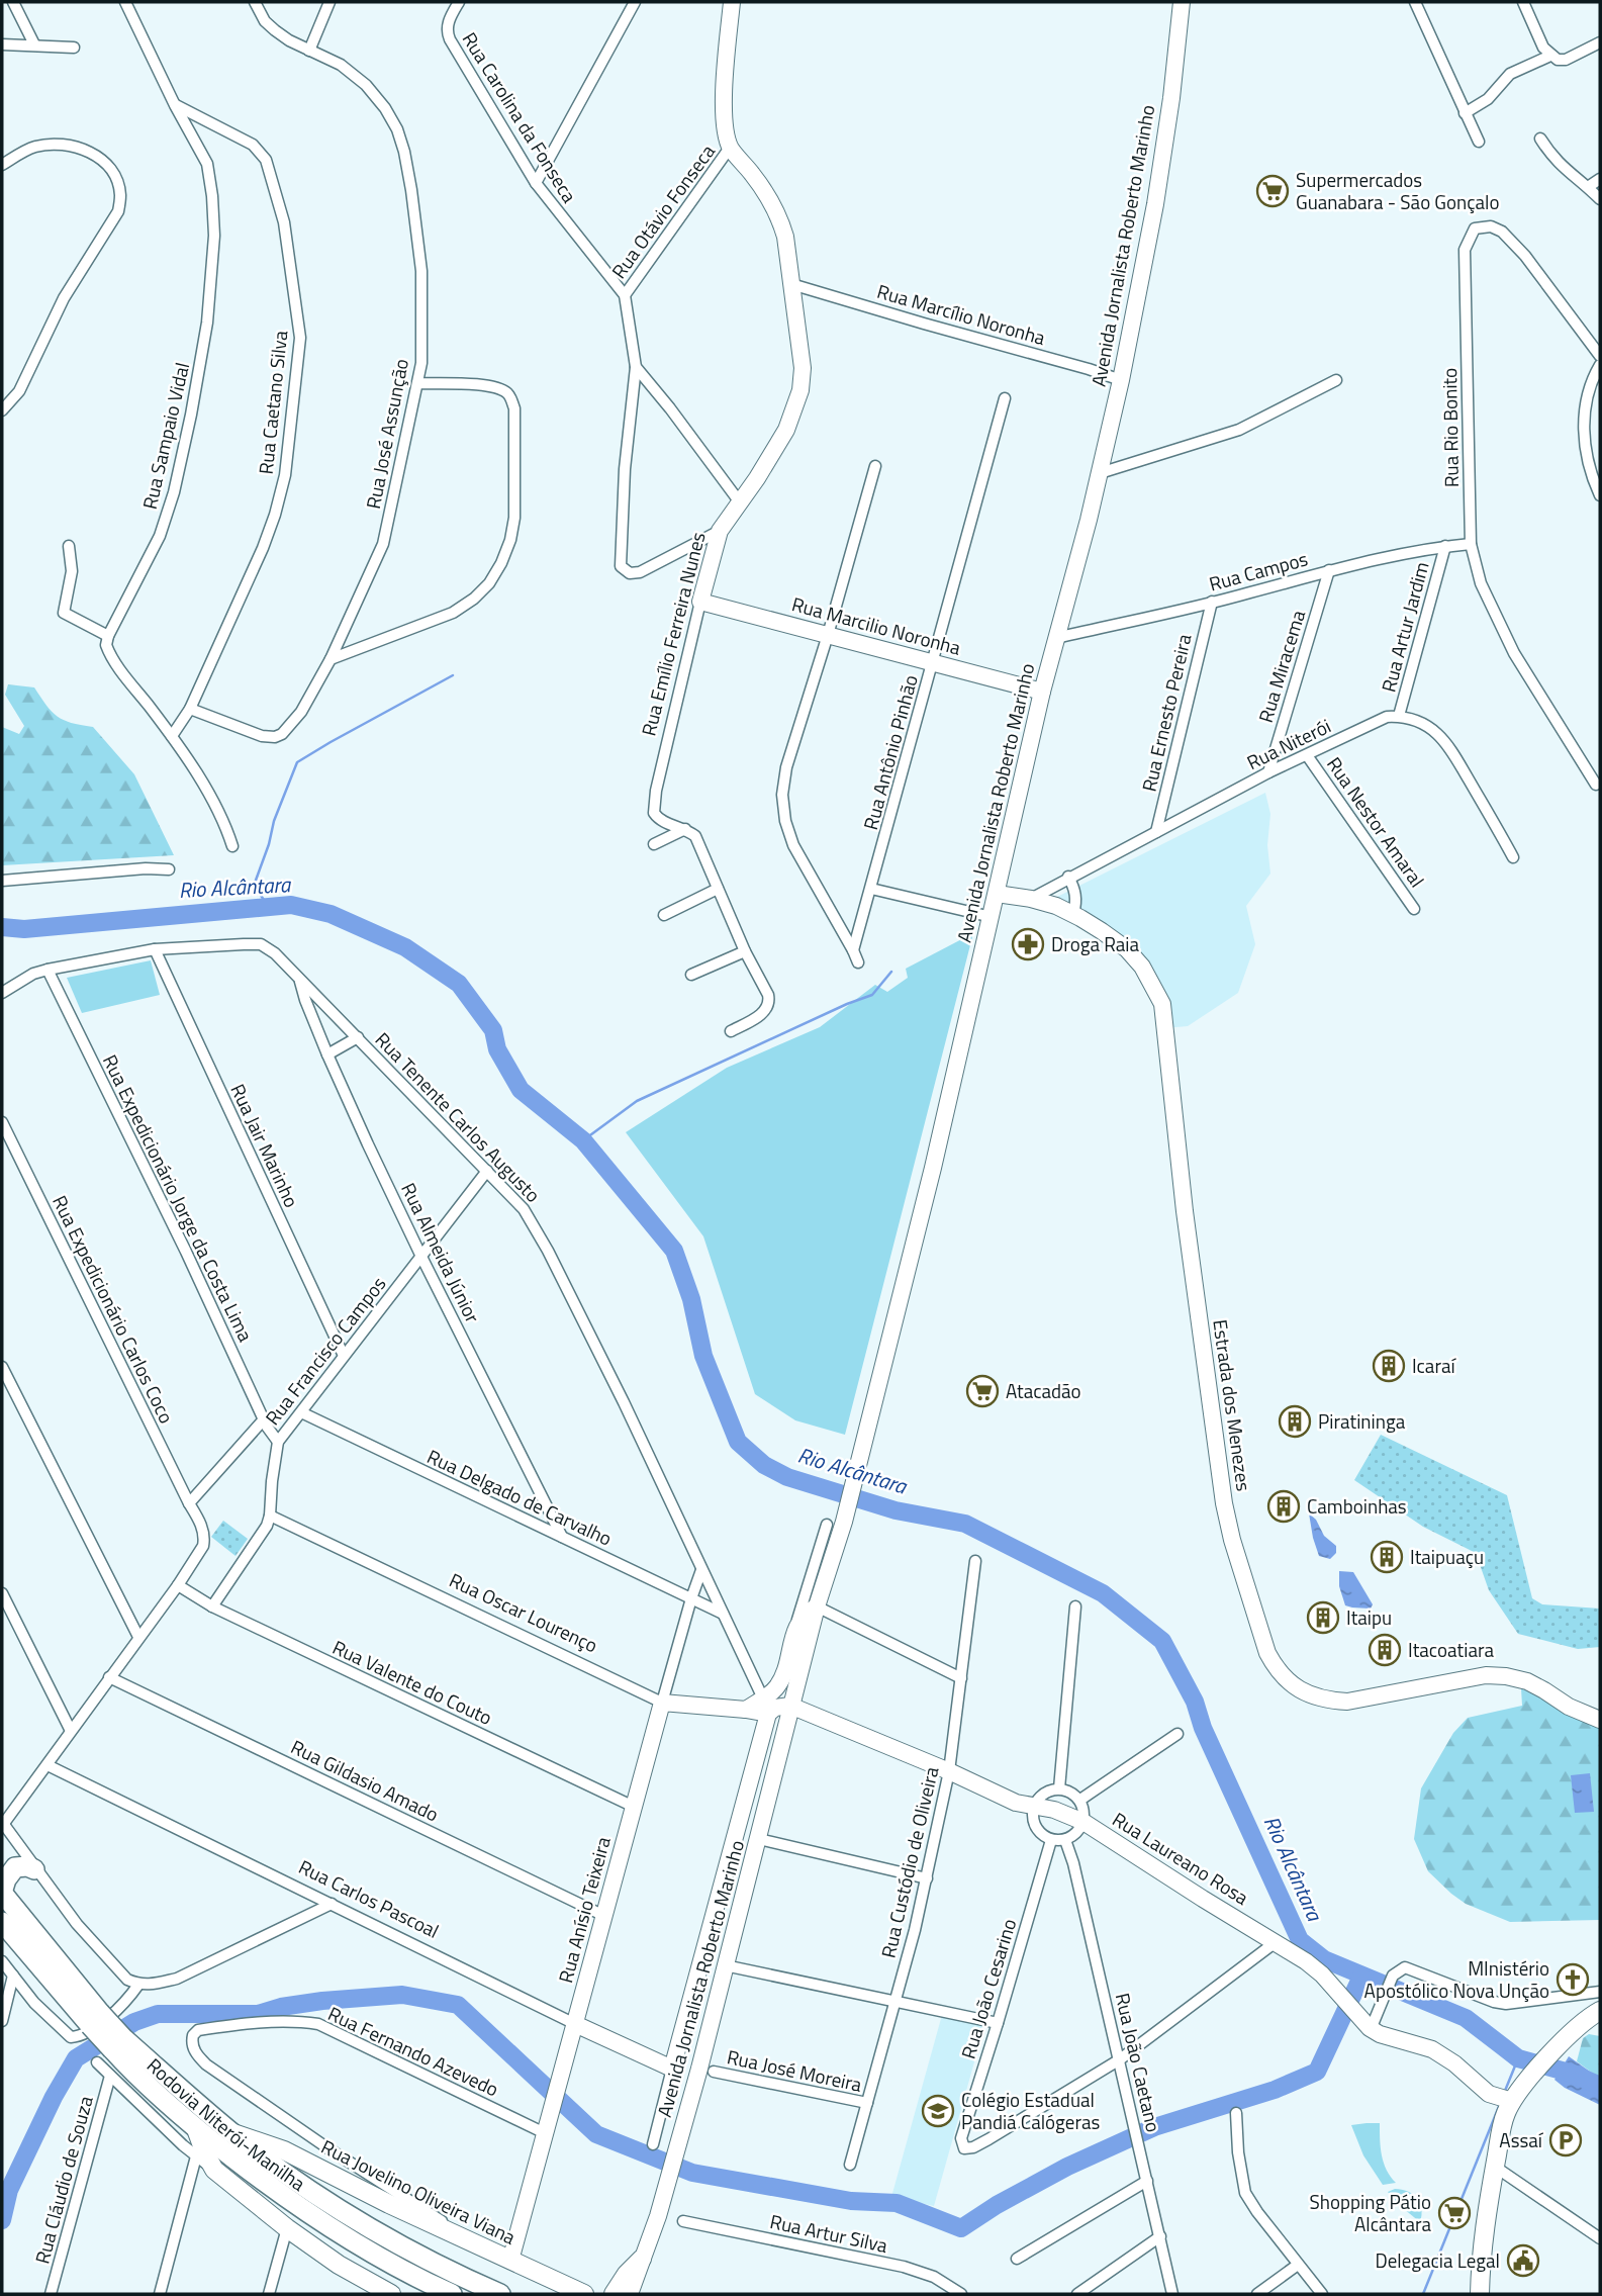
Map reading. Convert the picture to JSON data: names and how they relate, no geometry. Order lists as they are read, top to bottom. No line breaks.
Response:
{"streets":{"highway":["Rodovia Niterói-Manilha"],"main road":["Avenida Jornalista Roberto Marinho","Rua Marcilio Noronha","Rua Emílio Ferreira Nunes","Estrada dos Menezes","Rua Oscar Lourenço","Rua Laureano Rosa","Rua Carlos Pascoal","Rua Anísio Teixeira","Rua Jovelino Oliveira Viana"],"street":["Rua Carolina da Fonseca","Rua Otávio Fonseca","Rua Marcílio Noronha","Rua Caetano Silva","Rua Rio Bonito","Rua José Assunção","Rua Sampaio Vidal","Rua Campos","Rua Artur Jardim","Rua Miracema","Rua Ernesto Pereira","Rua Niterói","Rua Antônio Pinhão","Rua Nestor Amaral","Rua Tenente Carlos Augusto","Rua Jair Marinho","Rua Expedicionário Jorge da Costa Lima","Rua Almeida Júnior","Rua Expedicionário Carlos Coco","Rua Francisco Campos","Rua Delgado de Carvalho","Rua Valente do Couto","Rua Gildasio Amado","Rua Custódio de Oliveira","Rua João Cesarino","Rua Fernando Azevedo","Rua João Caetano","Rua José Moreira","Rua Cláudio de Souza","Rua Artur Silva"]},"crossings":[["Rua Carolina da Fonseca","Rua Otávio Fonseca"],["Rua Carolina da Fonseca","Rua Emílio Ferreira Nunes"],["Rua Otávio Fonseca","Rua Emílio Ferreira Nunes"],["Avenida Jornalista Roberto Marinho","Rua Marcílio Noronha"],["Avenida Jornalista Roberto Marinho","Rua Campos"],["Avenida Jornalista Roberto Marinho","Rua Marcilio Noronha"],["Avenida Jornalista Roberto Marinho","Rua Tenente Carlos Augusto"],["Avenida Jornalista Roberto Marinho","Estrada dos Menezes"],["Avenida Jornalista Roberto Marinho","Rua Oscar Lourenço"],["Avenida Jornalista Roberto Marinho","Rua Laureano Rosa"],["Avenida Jornalista Roberto Marinho","Rua Carlos Pascoal"],["Rua Marcílio Noronha","Rua Emílio Ferreira Nunes"],["Rua Caetano Silva","Rua José Assunção"],["Rua Caetano Silva","Rua Sampaio Vidal"],["Rua Rio Bonito","Rua Campos"],["Rua Campos","Rua Artur Jardim"],["Rua Campos","Rua Miracema"],["Rua Campos","Rua Ernesto Pereira"],["Rua Marcilio Noronha","Rua Emílio Ferreira Nunes"],["Rua Marcilio Noronha","Rua Antônio Pinhão"],["Rua Artur Jardim","Rua Niterói"],["Rua Miracema","Rua Niterói"],["Rua Ernesto Pereira","Rua Niterói"],["Rua Niterói","Rua Nestor Amaral"],["Rua Niterói","Estrada dos Menezes"],["Rua Tenente Carlos Augusto","Rua Jair Marinho"],["Rua Tenente Carlos Augusto","Rua Expedicionário Jorge da Costa Lima"],["Rua Tenente Carlos Augusto","Rua Almeida Júnior"],["Rua Tenente Carlos Augusto","Rua Francisco Campos"],["Rua Tenente Carlos Augusto","Rua Delgado de Carvalho"],["Rua Tenente Carlos Augusto","Rua Anísio Teixeira"],["Rua Jair Marinho","Rua Francisco Campos"],["Rua Expedicionário Jorge da Costa Lima","Rua Francisco Campos"],["Rua Almeida Júnior","Rua Francisco Campos"],["Rua Almeida Júnior","Rua Delgado de Carvalho"],["Rua Expedicionário Carlos Coco","Rua Francisco Campos"],["Rua Francisco Campos","Rua Delgado de Carvalho"],["Rua Francisco Campos","Rua Oscar Lourenço"],["Rua Francisco Campos","Rua Valente do Couto"],["Rua Delgado de Carvalho","Rua Anísio Teixeira"],["Rua Oscar Lourenço","Rua Anísio Teixeira"],["Rua Valente do Couto","Rua Anísio Teixeira"],["Rua Gildasio Amado","Rua Anísio Teixeira"],["Rua Laureano Rosa","Rua Custódio de Oliveira"],["Rua Custódio de Oliveira","Rua José Moreira"],["Rua Carlos Pascoal","Rua Anísio Teixeira"],["Rua Anísio Teixeira","Rua Fernando Azevedo"],["Rua Anísio Teixeira","Rua Jovelino Oliveira Viana"],["Rua João Cesarino","Rua João Caetano"],["Rua Fernando Azevedo","Rua Jovelino Oliveira Viana"],["Rodovia Niterói-Manilha","Rua Jovelino Oliveira Viana"]],"water":["Rio Alcântara"],"places":{"supermarket":["Supermercados Guanabara - São Gonçalo","Atacadão","Shopping Pátio Alcântara"],"pharmacy":["Droga Raia"],"building":["Icaraí","Piratininga","Camboinhas","Itaipuaçu","Itaipu","Itacoatiara"],"church":["MInistério Apostólico Nova Unção"],"school or university":["Colégio Estadual Pandiá Calógeras"],"parking":["Assaí"],"public building":["Delegacia Legal"]}}
